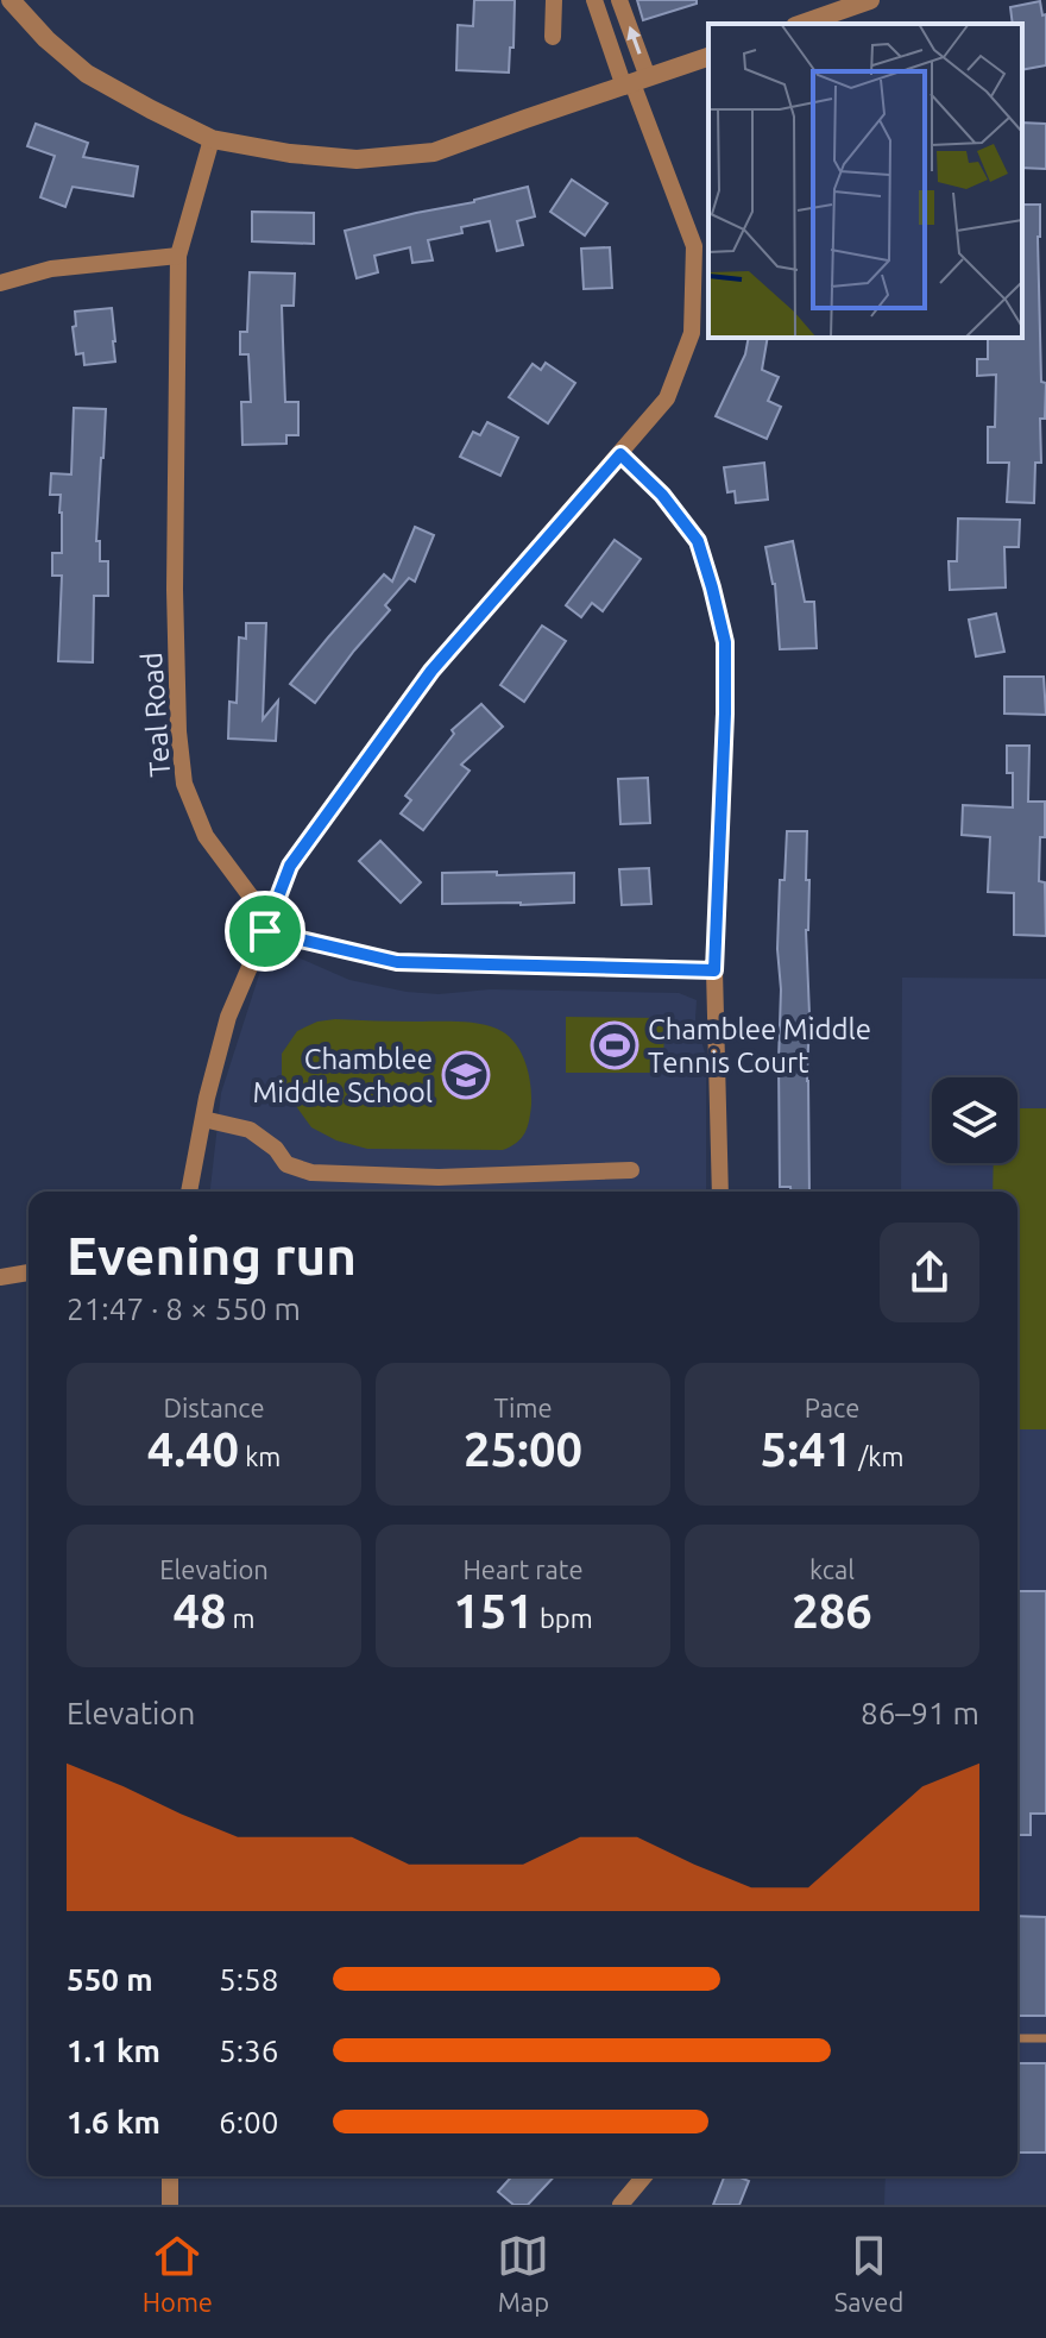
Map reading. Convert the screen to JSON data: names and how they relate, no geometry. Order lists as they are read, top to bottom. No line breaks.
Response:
{"streets":{"street":["Teal Road"]},"places":{"sports":["Chamblee Middle Tennis Court"],"school or university":["Chamblee Middle School"]},"page":{"heading":["Evening run","21:47 · 8 × 550 m"],"stats":[["Distance","4.40 km"],["Time","25:00"],["Pace","5:41 /km"],["Elevation","48 m"],["Heart rate","151 bpm"],["kcal","286"]],"chart":["Elevation","86–91 m"],"list":[{"name":"550 m","note":"5:58"},{"name":"1.1 km","note":"5:36"},{"name":"1.6 km","note":"6:00"}],"tabs":["Home","Map","Saved"]}}
